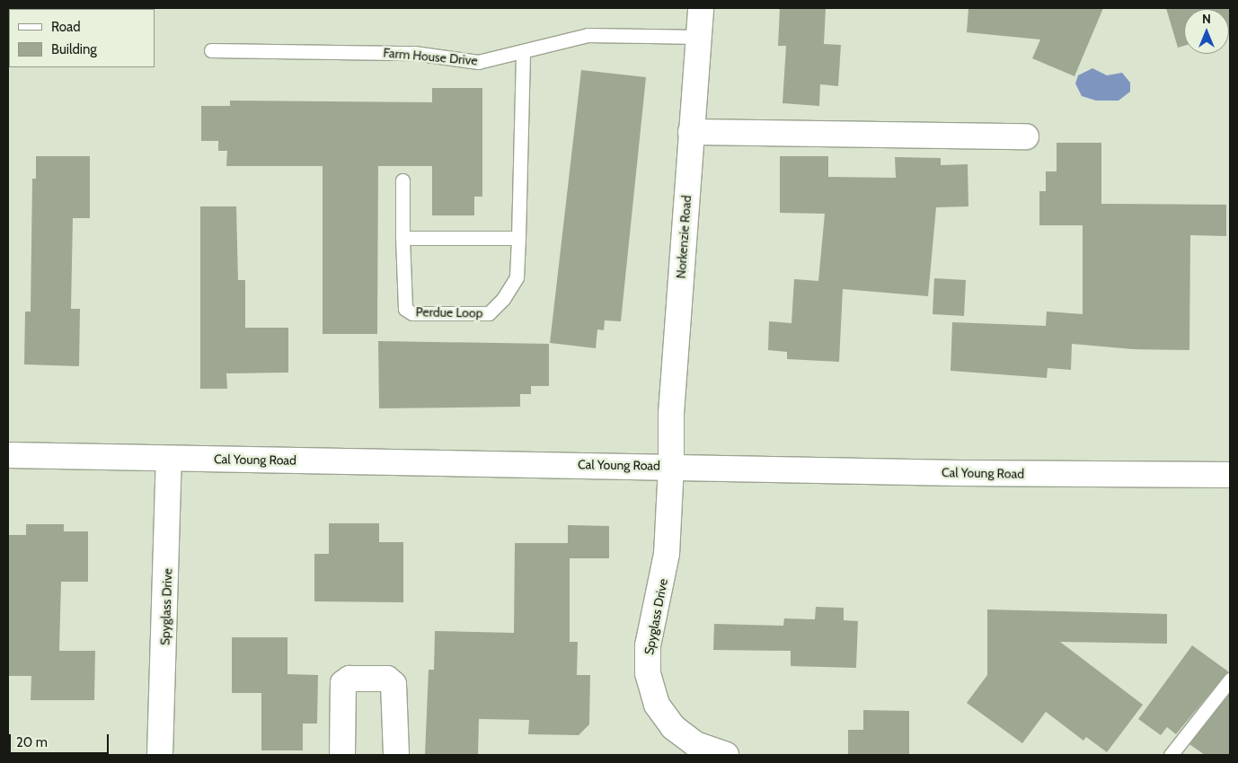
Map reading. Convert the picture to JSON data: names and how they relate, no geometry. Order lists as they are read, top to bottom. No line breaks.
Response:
{"streets":{"street":["Norkenzie Road","Cal Young Road","Spyglass Drive"],"lane":["Farm House Drive","Perdue Loop"]},"crossings":[["Farm House Drive","Norkenzie Road"],["Farm House Drive","Perdue Loop"],["Norkenzie Road","Cal Young Road"],["Norkenzie Road","Spyglass Drive"],["Cal Young Road","Spyglass Drive"]],"legend":["Road","Building"],"scale_bar":"20 m","north":"top"}
